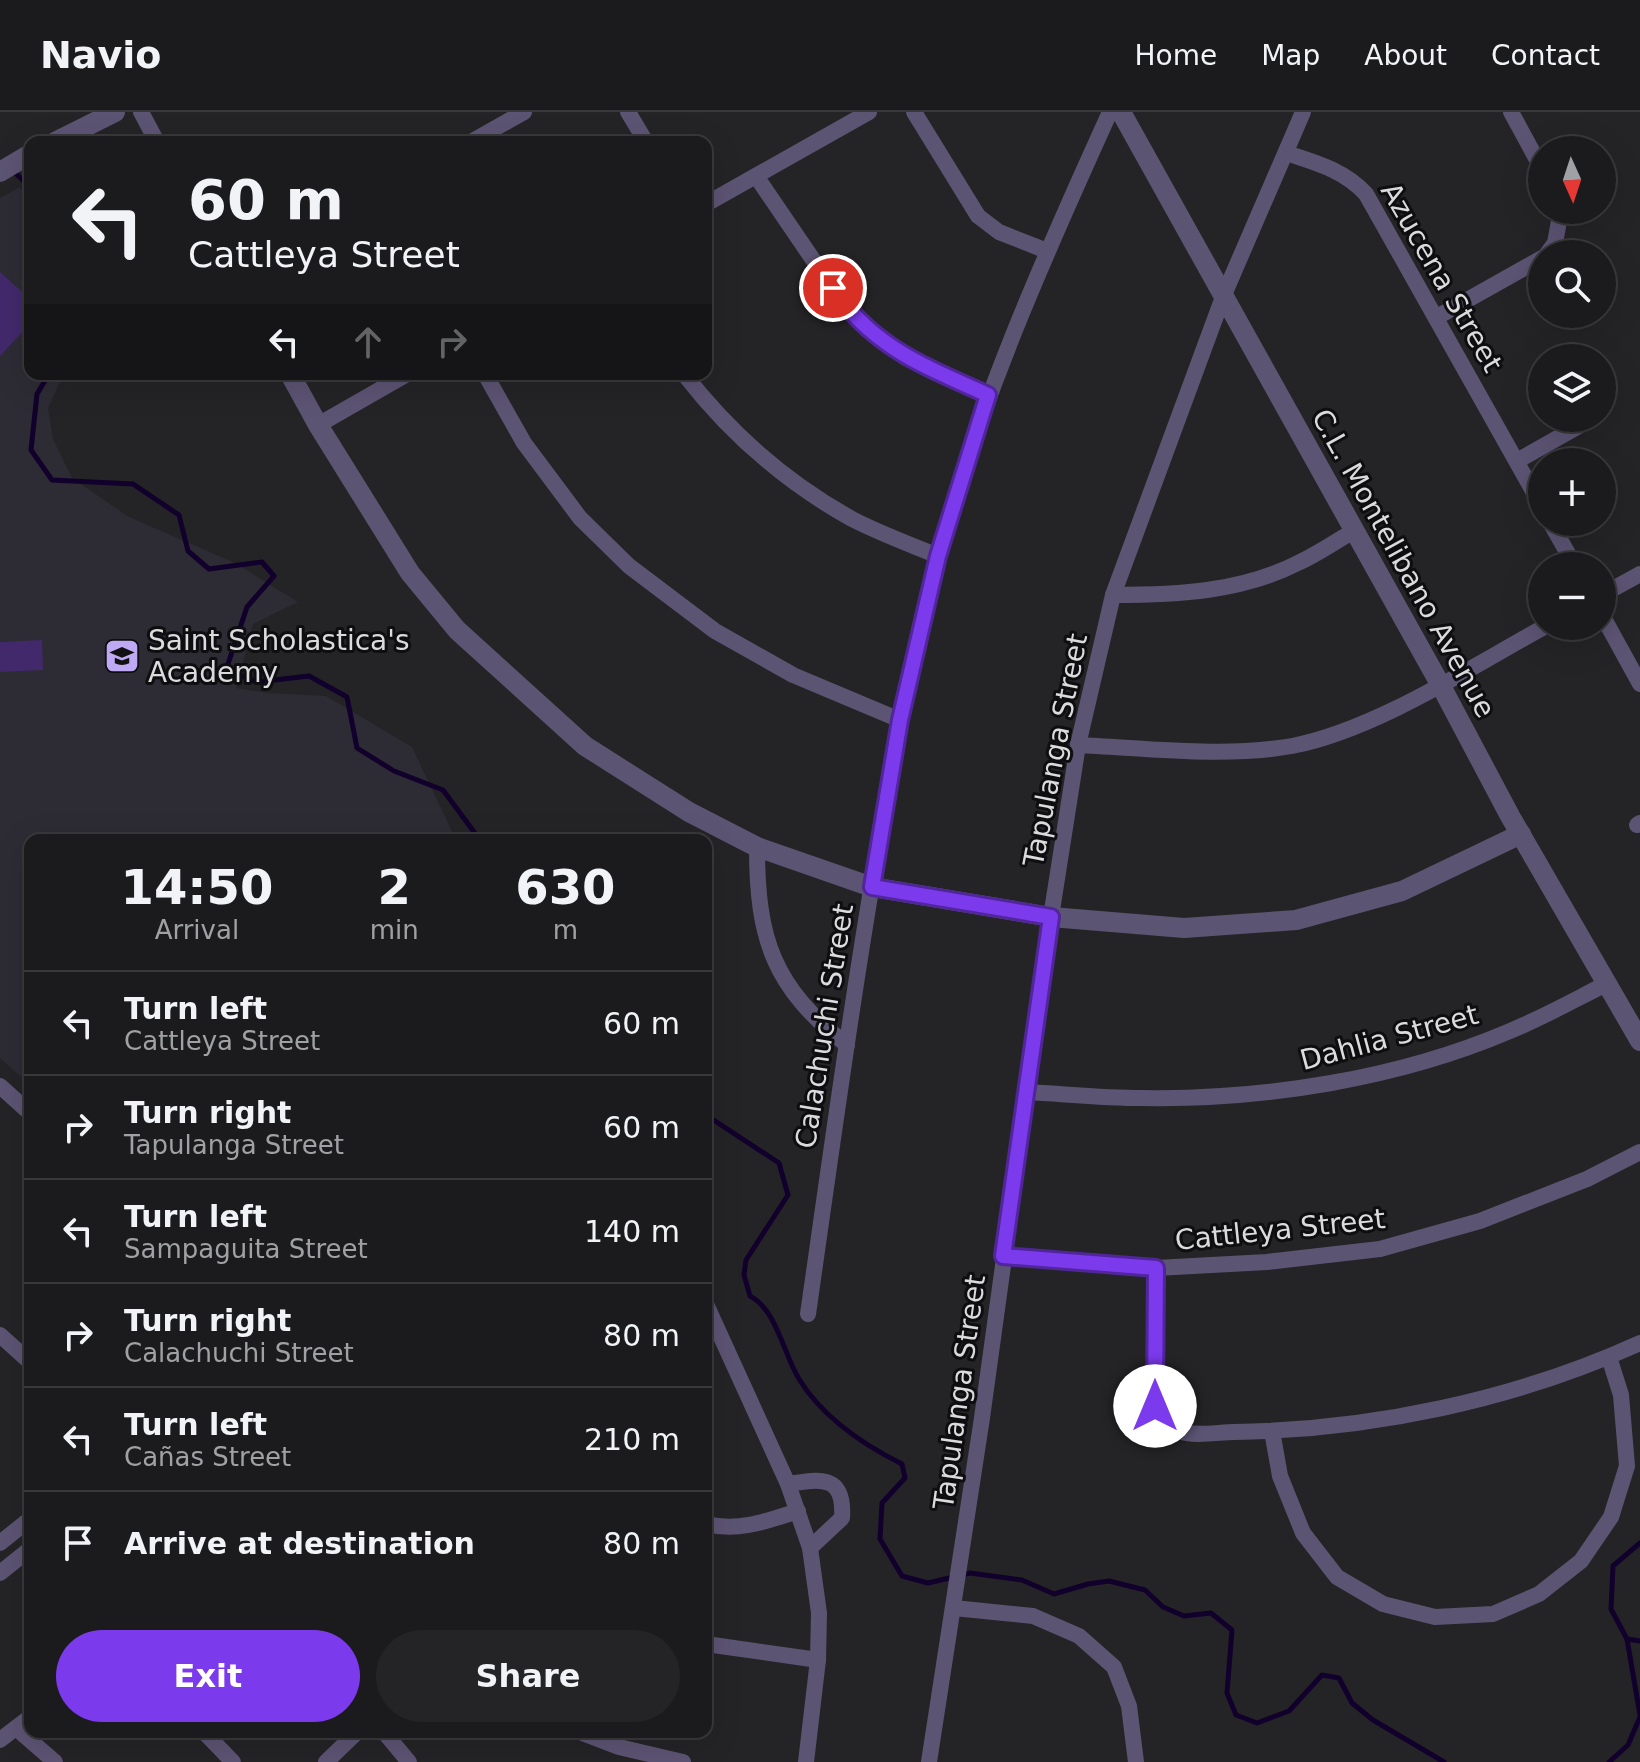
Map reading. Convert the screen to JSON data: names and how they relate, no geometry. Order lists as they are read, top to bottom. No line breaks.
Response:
{"streets":{"street":["Azucena Street","C.L. Montelibano Avenue","Tapulanga Street","Calachuchi Street","Dahlia Street","Cattleya Street"]},"crossings":[["Azucena Street","Tapulanga Street"],["C.L. Montelibano Avenue","Tapulanga Street"],["C.L. Montelibano Avenue","Dahlia Street"],["Tapulanga Street","Dahlia Street"],["Tapulanga Street","Cattleya Street"]],"places":{"school or university":["Saint Scholastica's Academy"]},"north":"bottom","page":{"header":"Navio","nav":["Home","Map","About","Contact"],"map_buttons":["+","−"],"turn":["60 m","Cattleya Street"],"eta":["14:50","Arrival","2","min","630","m"],"list":[{"name":"Turn left","note":"Cattleya Street","value":"60 m"},{"name":"Turn right","note":"Tapulanga Street","value":"60 m"},{"name":"Turn left","note":"Sampaguita Street","value":"140 m"},{"name":"Turn right","note":"Calachuchi Street","value":"80 m"},{"name":"Turn left","note":"Cañas Street","value":"210 m"},{"name":"Arrive at destination","value":"80 m"}],"buttons":["Exit","Share"]}}
